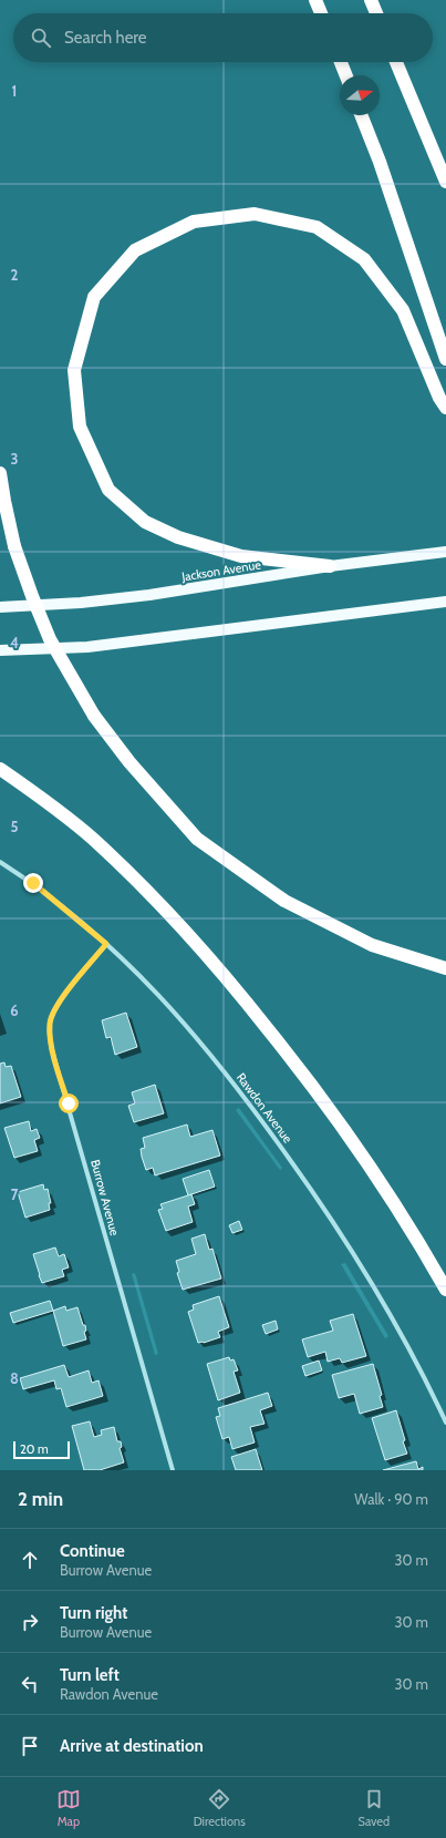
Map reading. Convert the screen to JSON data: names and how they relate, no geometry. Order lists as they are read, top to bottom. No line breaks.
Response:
{"streets":{"main road":["Jackson Avenue"],"street":["Rawdon Avenue","Burrow Avenue"]},"crossings":[["Rawdon Avenue","Burrow Avenue"]],"scale_bar":"20 m","north":"right","page":{"search":"Search here","scale":"20 m","heading":["2 min","Walk · 90 m"],"list":[["Continue","Burrow Avenue","30 m"],["Turn right","Burrow Avenue","30 m"],["Turn left","Rawdon Avenue","30 m"],"Arrive at destination"],"nav":["Map","Directions","Saved"]},"grid":{"rows":["1","2","3","4","5","6","7","8"]}}
